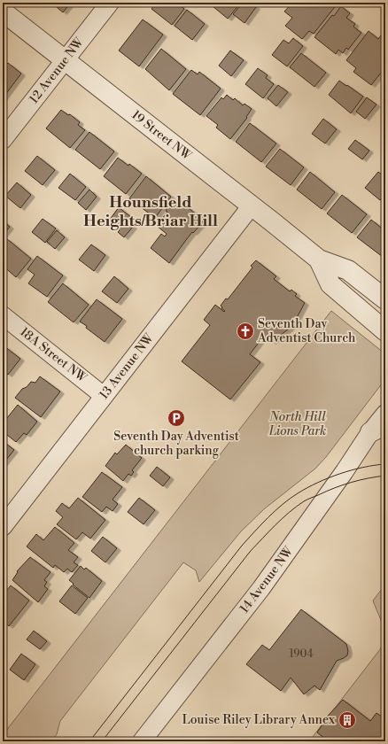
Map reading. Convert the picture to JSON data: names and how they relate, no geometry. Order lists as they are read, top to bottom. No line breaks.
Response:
{"streets":{"street":["12 Avenue NW","19 Street NW","18A Street NW","13 Avenue NW","14 Avenue NW"]},"crossings":[["12 Avenue NW","19 Street NW"],["19 Street NW","13 Avenue NW"],["18A Street NW","13 Avenue NW"]],"districts":["Hounsfield Heights/Briar Hill"],"parks":["North Hill Lions Park"],"places":{"church":["Seventh Day Adventist Church"],"parking":["Seventh Day Adventist church parking"],"building":["Louise Riley Library Annex"]},"house_numbers":["1904"]}
